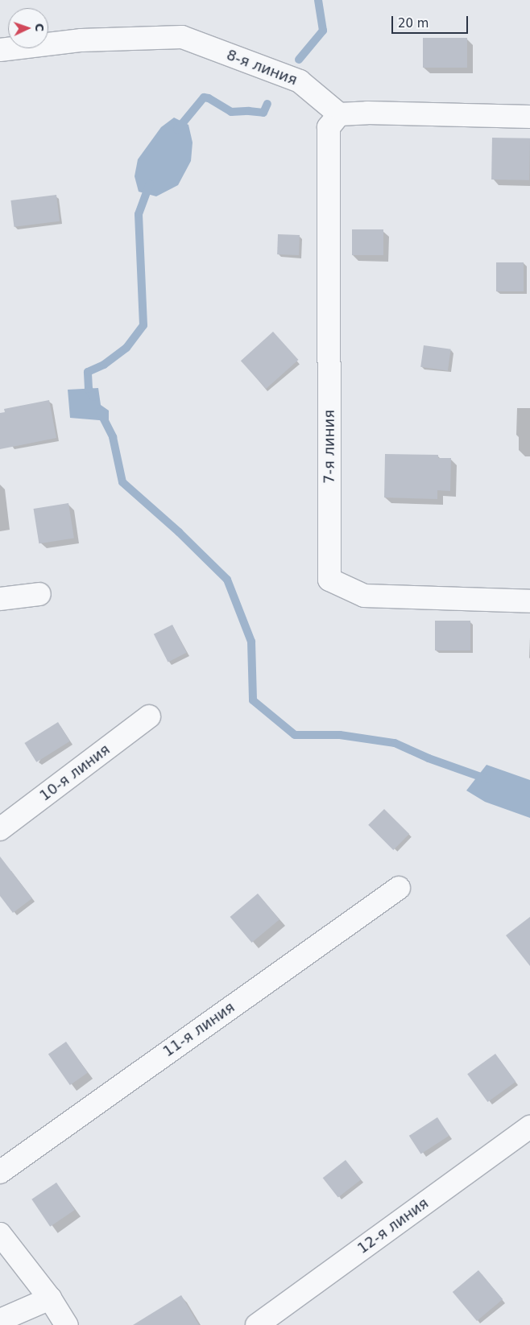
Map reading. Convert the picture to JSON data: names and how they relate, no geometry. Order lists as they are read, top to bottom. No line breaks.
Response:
{"streets":{"street":["8-я линия","7-я линия","10-я линия","11-я линия","12-я линия"]},"crossings":[["8-я линия","7-я линия"]],"scale_bar":"20 m","north":"right"}
